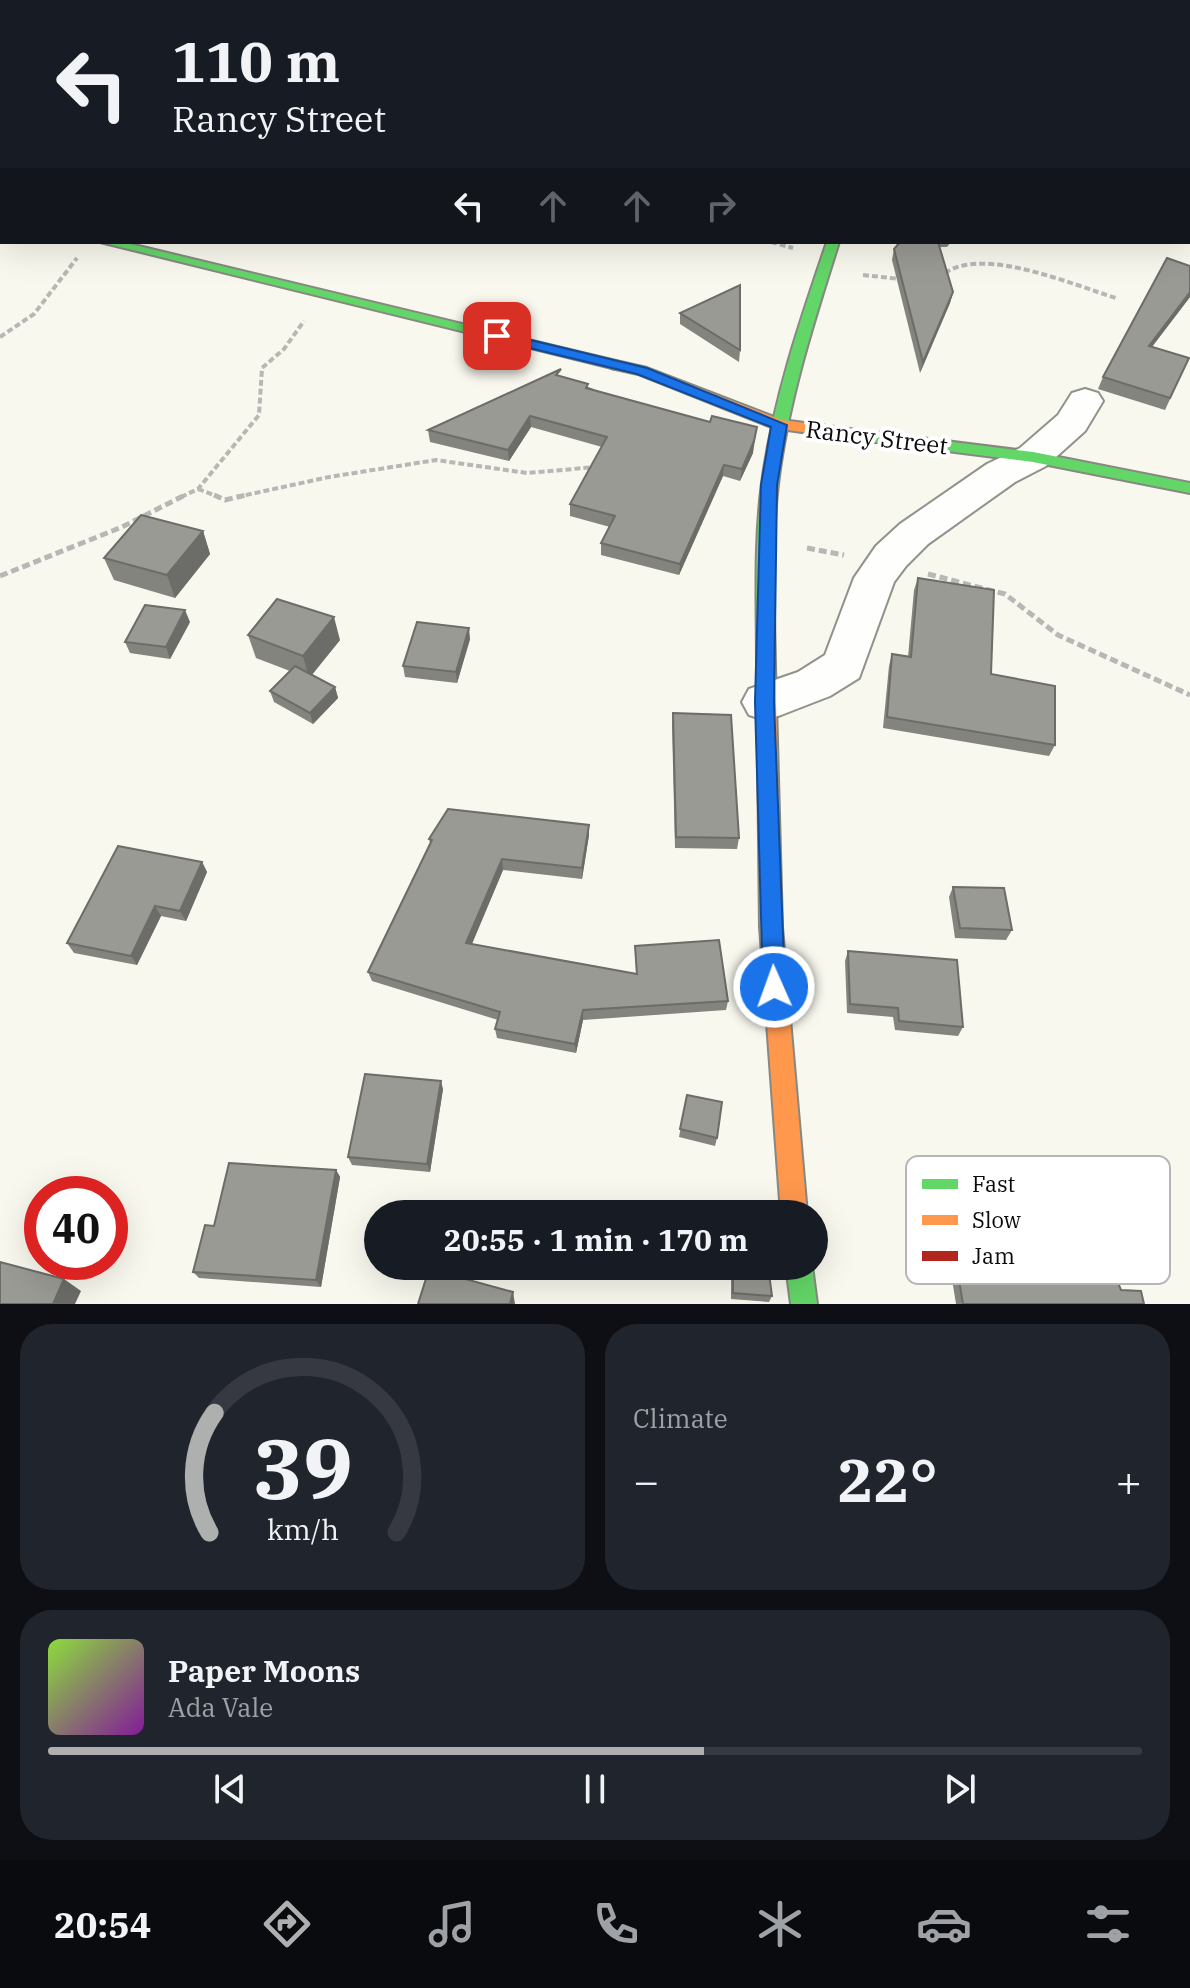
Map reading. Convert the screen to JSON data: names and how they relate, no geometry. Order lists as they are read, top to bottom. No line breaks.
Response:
{"streets":{"street":["Rancy Street"]},"legend":["Fast","Slow","Jam"],"page":{"turn":["110 m","Rancy Street"],"limit":"40","trip":"20:55 · 1 min · 170 m","tile":"Climate","heat":["−","22°","+"],"song":["Paper Moons","Ada Vale"],"tabs":"20:54","gauge":["39","km/h"]}}
